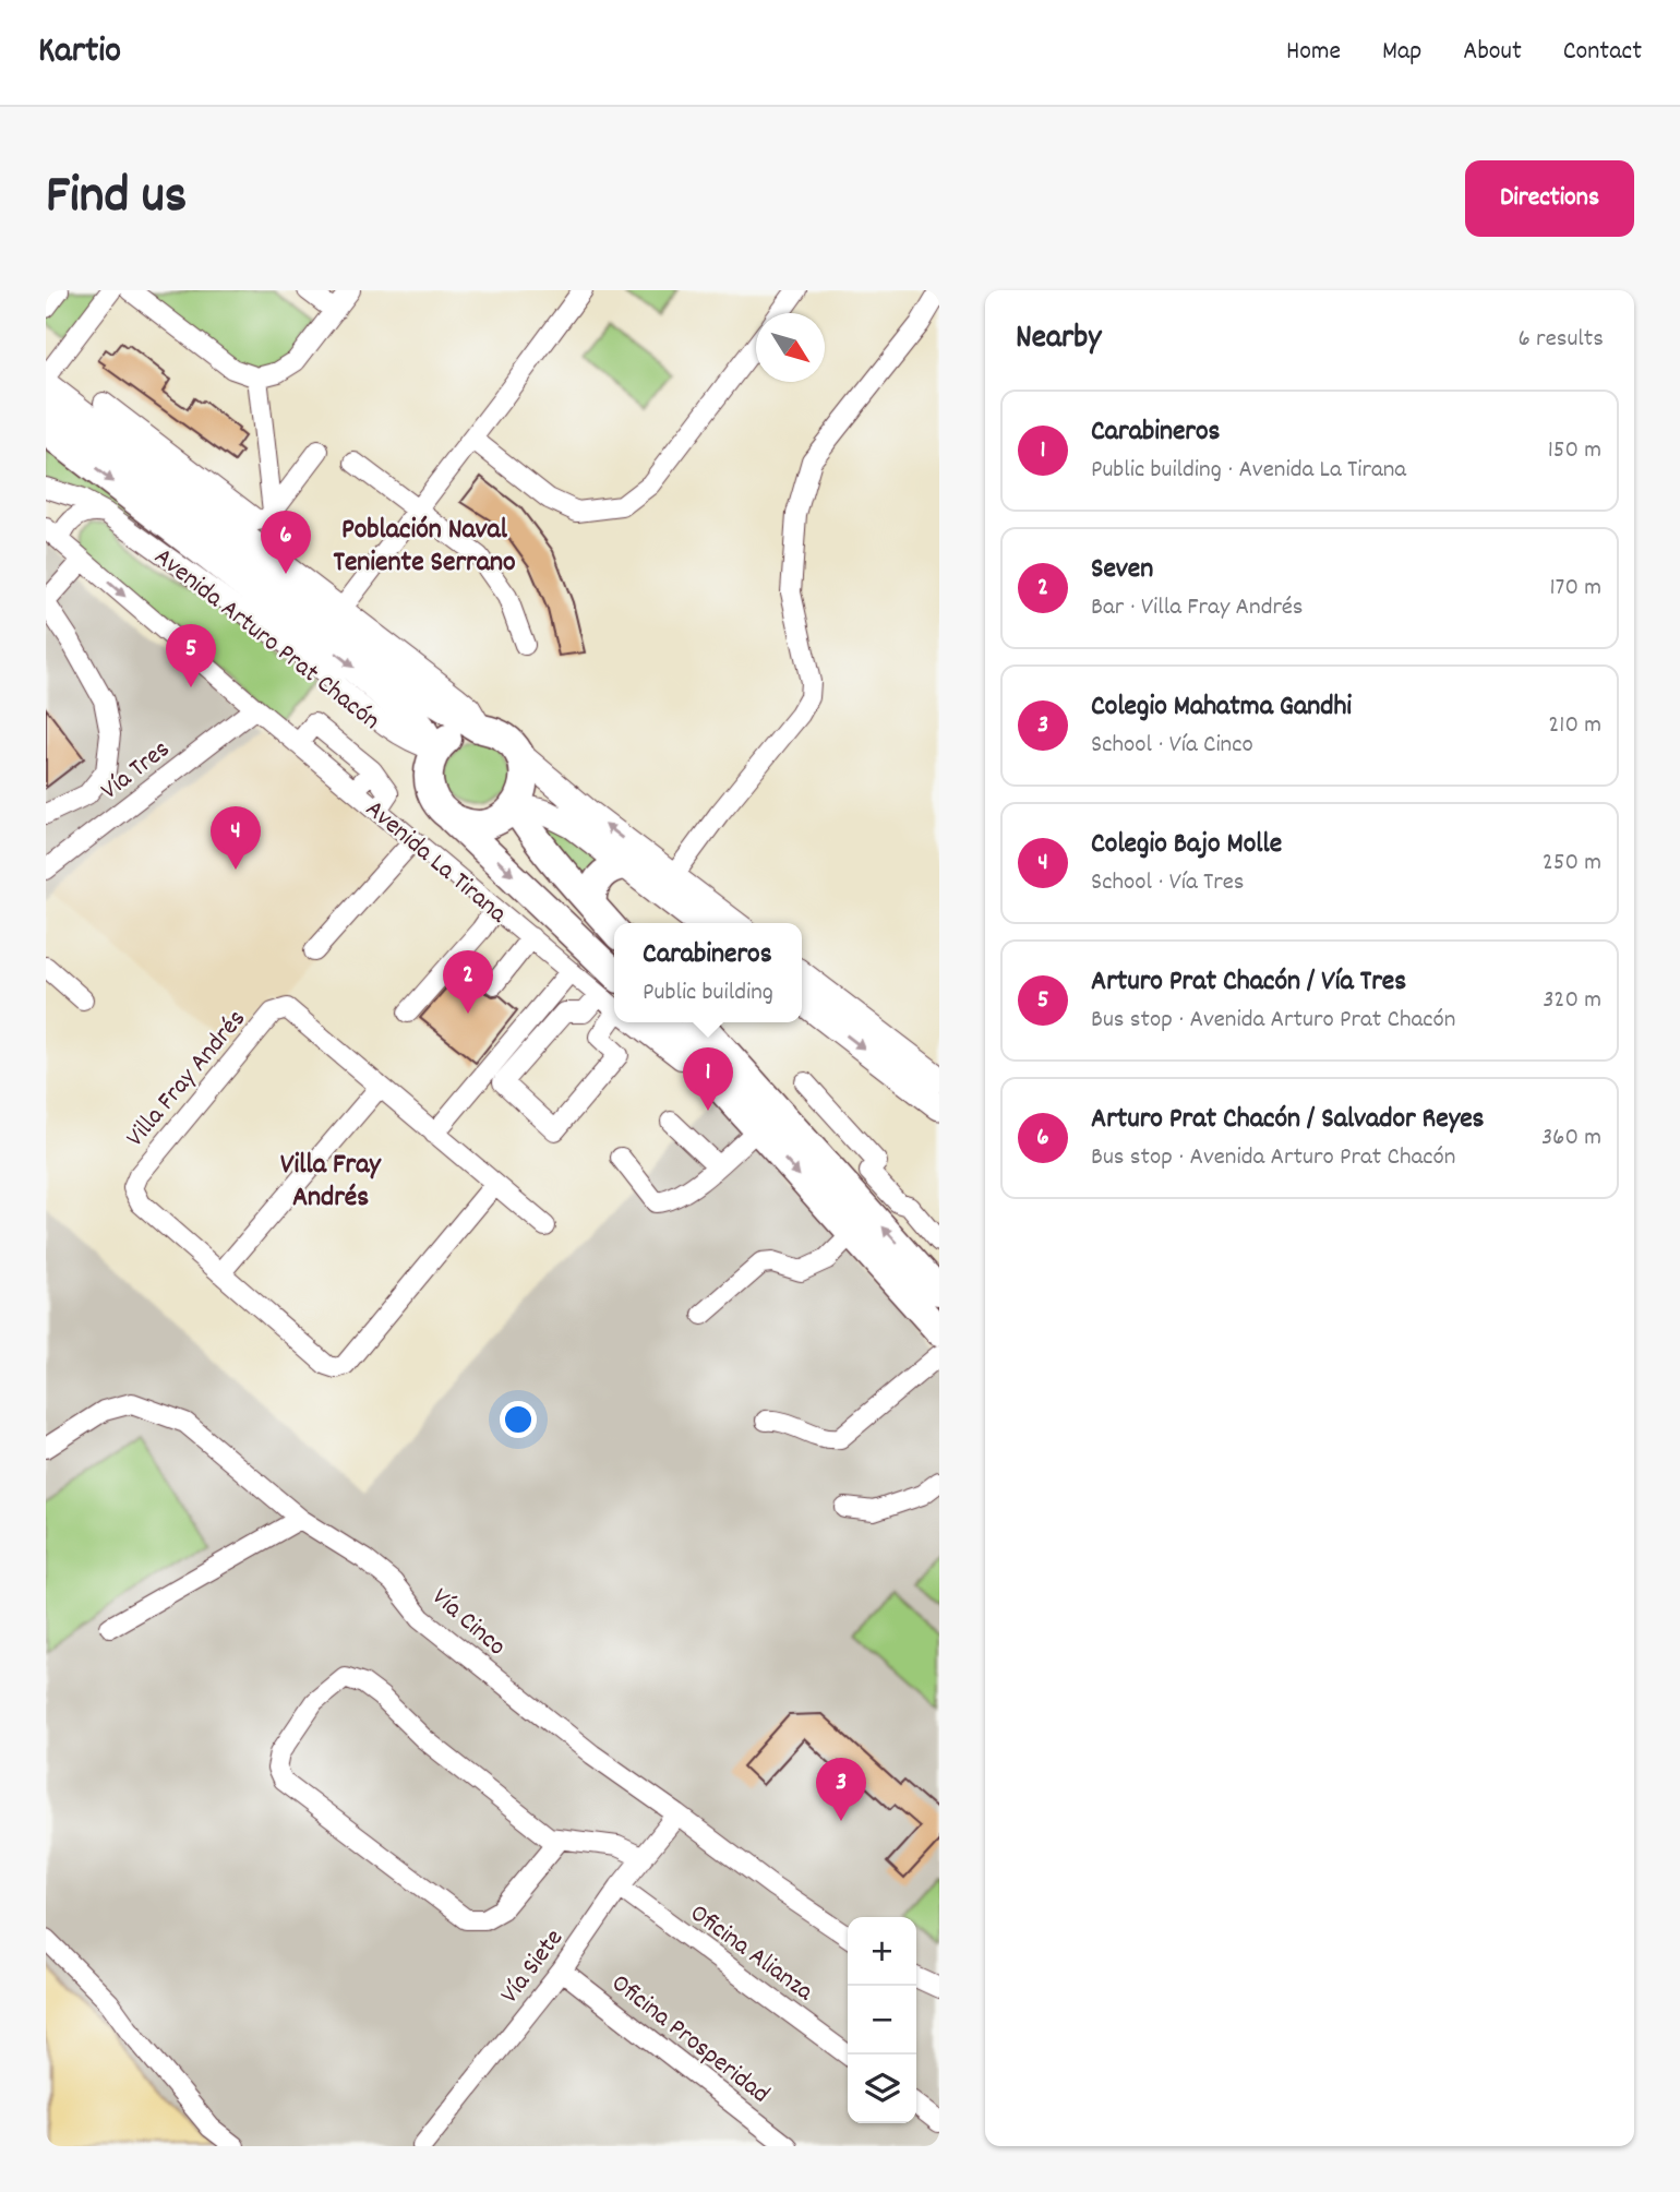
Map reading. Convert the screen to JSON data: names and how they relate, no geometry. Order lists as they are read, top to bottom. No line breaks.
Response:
{"streets":{"highway":["Avenida Arturo Prat Chacón","Avenida La Tirana"],"street":["Vía Tres","Villa Fray Andrés","Vía Cinco","Oficina Alianza","Vía Siete","Oficina Prosperidad"]},"crossings":[["Avenida Arturo Prat Chacón","Vía Tres"],["Avenida Arturo Prat Chacón","Avenida La Tirana"],["Vía Tres","Avenida La Tirana"],["Vía Cinco","Vía Siete"],["Oficina Alianza","Vía Siete"],["Vía Siete","Oficina Prosperidad"]],"districts":["Población Naval Teniente Serrano","Villa Fray Andrés"],"north":"bottom right","page":{"header":"Kartio","nav":["Home","Map","About","Contact"],"title":"Find us","buttons":"Directions","heading":["Nearby","6 results"],"list":[{"mark":"1","name":"Carabineros","note":"Public building · Avenida La Tirana","value":"150 m"},{"mark":"2","name":"Seven","note":"Bar · Villa Fray Andrés","value":"170 m"},{"mark":"3","name":"Colegio Mahatma Gandhi","note":"School · Vía Cinco","value":"210 m"},{"mark":"4","name":"Colegio Bajo Molle","note":"School · Vía Tres","value":"250 m"},{"mark":"5","name":"Arturo Prat Chacón / Vía Tres","note":"Bus stop · Avenida Arturo Prat Chacón","value":"320 m"},{"mark":"6","name":"Arturo Prat Chacón / Salvador Reyes","note":"Bus stop · Avenida Arturo Prat Chacón","value":"360 m"}],"pins":["6","5","4","2","1","3"],"popup":["Carabineros","Public building"],"map_buttons":["+","−"]}}
